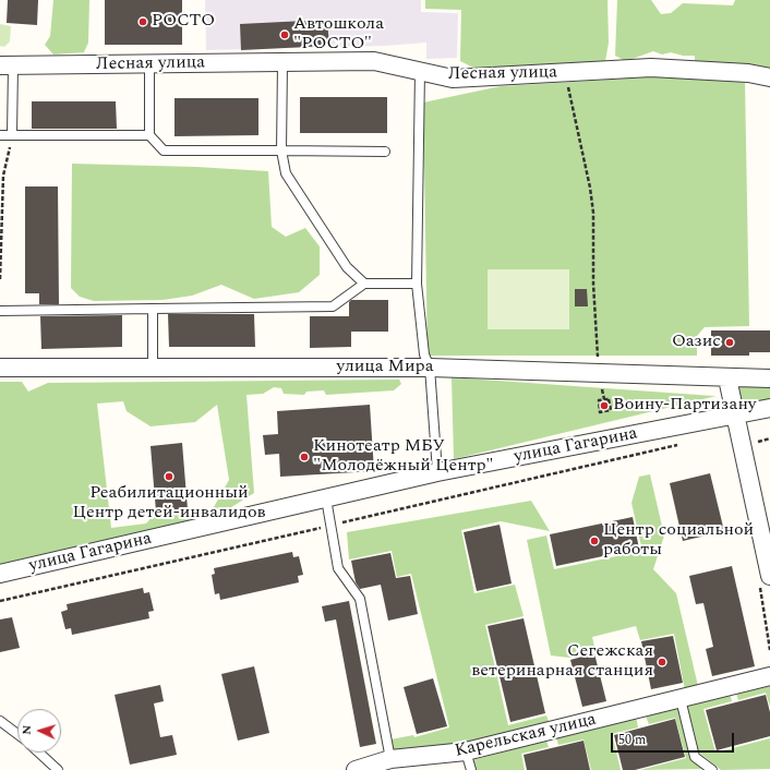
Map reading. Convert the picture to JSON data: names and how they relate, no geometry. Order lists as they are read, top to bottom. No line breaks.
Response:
{"streets":{"street":["Лесная улица","улица Мира","улица Гагарина","Карельская улица"]},"places":["РОСТО","Автошкола \"РОСТО\"","Оазис","Воину-Партизану","Кинотеатр МБУ \"Молодёжный Центр\"","Реабилитационный Центр детей-инвалидов","Центр социальной работы","Сегежская ветеринарная станция"],"scale_bar":"50 m","north":"left"}
